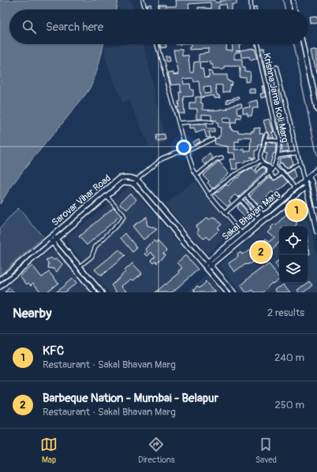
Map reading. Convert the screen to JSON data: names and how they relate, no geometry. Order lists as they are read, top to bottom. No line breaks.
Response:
{"streets":{"street":["Krishna Jama Koli Marg","Sarovar Vihar Road","Sakal Bhavan Marg"]},"page":{"search":"Search here","pins":["1","2"],"heading":["Nearby","2 results"],"list":[{"mark":"1","name":"KFC","note":"Restaurant · Sakal Bhavan Marg","value":"240 m"},{"mark":"2","name":"Barbeque Nation - Mumbai - Belapur","note":"Restaurant · Sakal Bhavan Marg","value":"250 m"}],"nav":["Map","Directions","Saved"]}}
